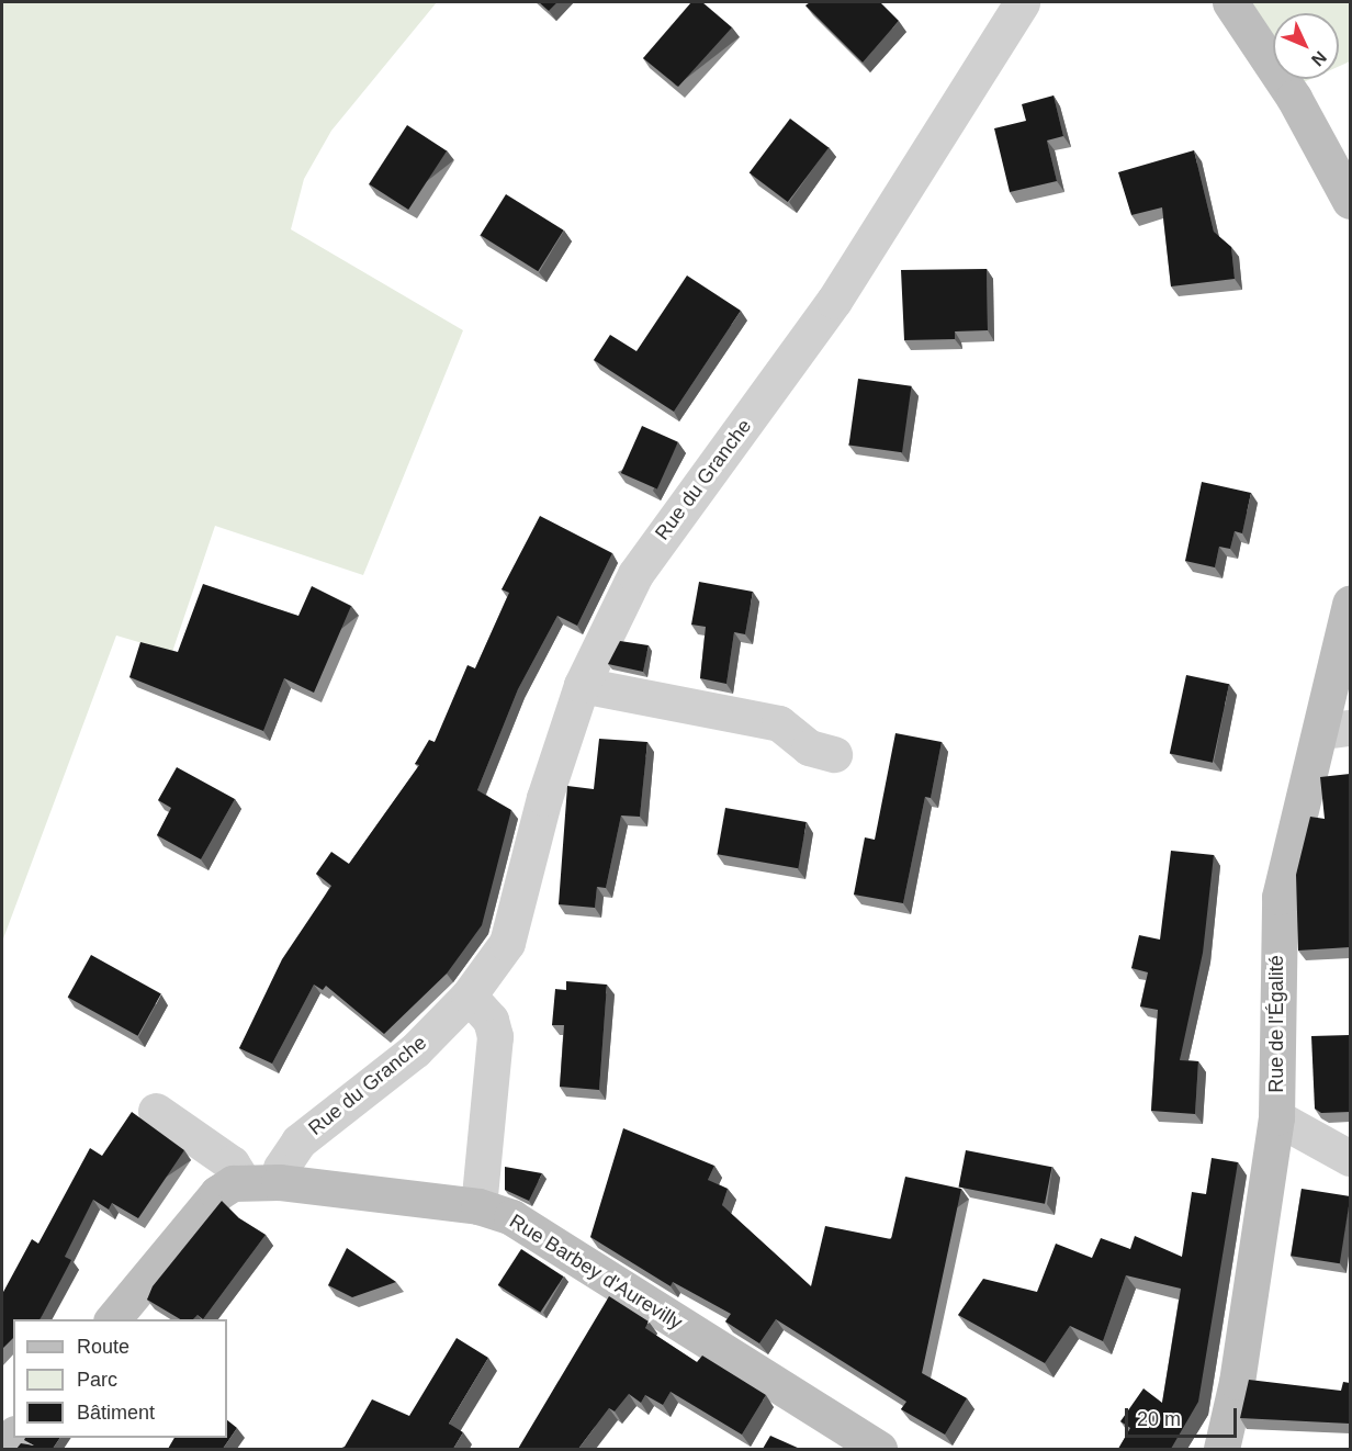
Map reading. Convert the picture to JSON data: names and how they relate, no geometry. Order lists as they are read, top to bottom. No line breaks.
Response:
{"streets":{"street":["Rue du Granche","Rue de l'Égalité","Rue Barbey d'Aurevilly"]},"crossings":[["Rue du Granche","Rue Barbey d'Aurevilly"]],"legend":["Route","Parc","Bâtiment"],"scale_bar":"20 m","north":"bottom right"}
